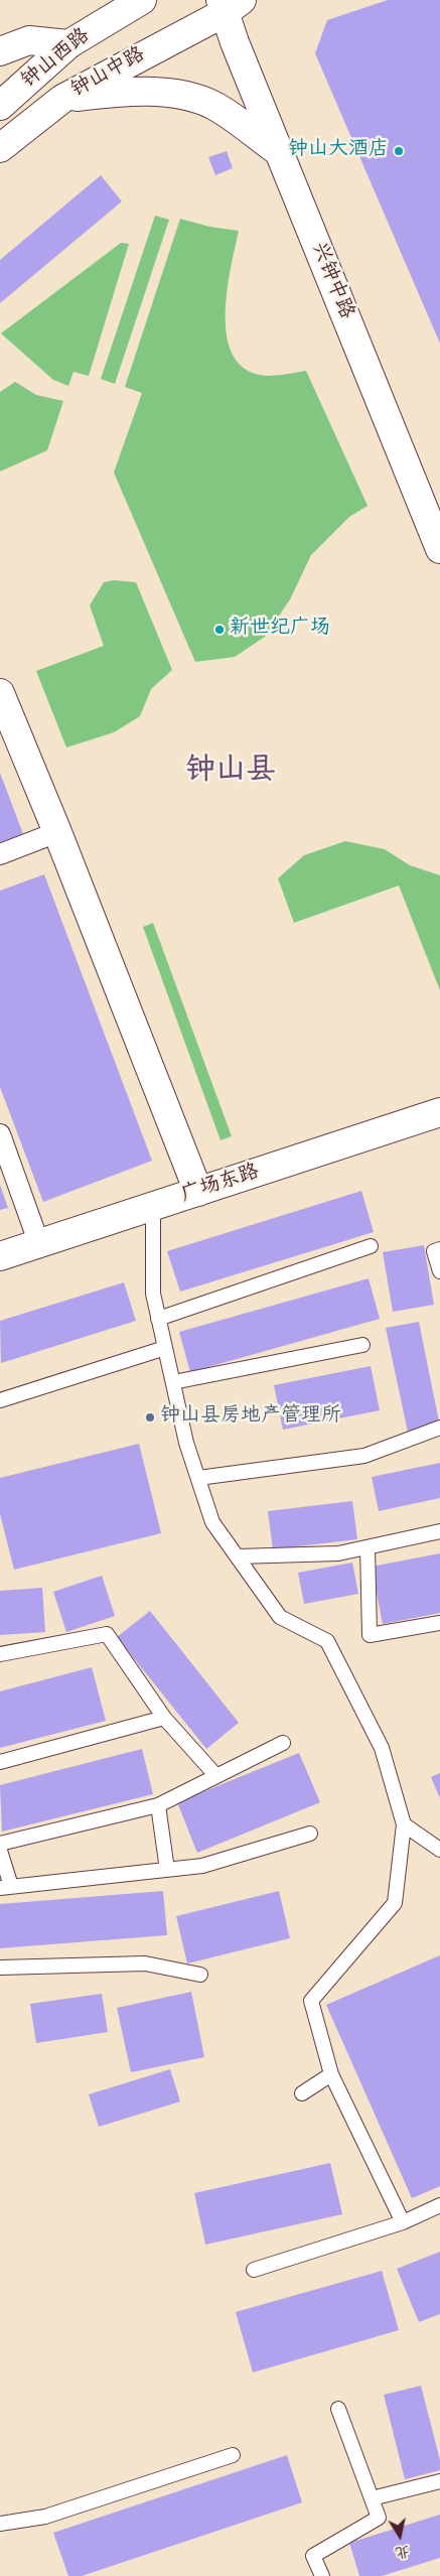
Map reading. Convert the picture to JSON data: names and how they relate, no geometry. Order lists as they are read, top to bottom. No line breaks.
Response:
{"streets":{"main road":["钟山西路","钟山中路","兴钟中路","广场东路"]},"crossings":[["钟山中路","兴钟中路"]],"districts":["钟山县"],"places":["钟山大酒店","新世纪广场","钟山县房地产管理所"],"north":"bottom"}
